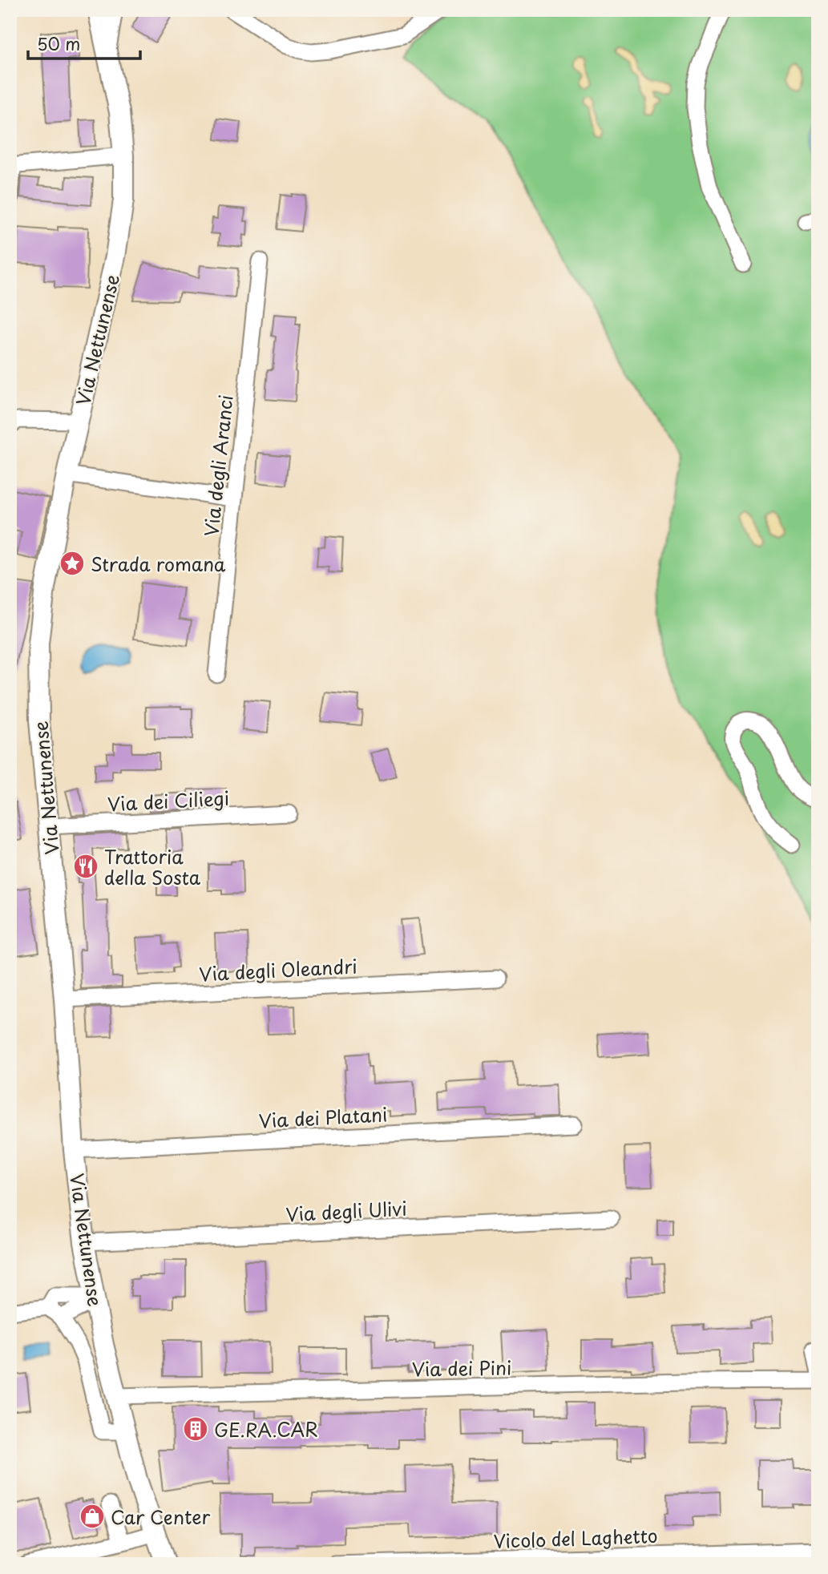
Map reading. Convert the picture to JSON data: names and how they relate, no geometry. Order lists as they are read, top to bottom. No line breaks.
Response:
{"streets":{"main road":["Via Nettunense"],"street":["Via degli Aranci","Via dei Ciliegi","Via degli Oleandri","Via dei Platani","Via degli Ulivi","Via dei Pini","Vicolo del Laghetto"]},"crossings":[["Via Nettunense","Via dei Ciliegi"],["Via Nettunense","Via degli Oleandri"],["Via Nettunense","Via dei Platani"],["Via Nettunense","Via degli Ulivi"],["Via Nettunense","Via dei Pini"]],"places":{"place":["Strada romana"],"restaurant":["Trattoria della Sosta"],"building":["GE.RA.CAR"],"shop":["Car Center"]},"scale_bar":"50 m"}
